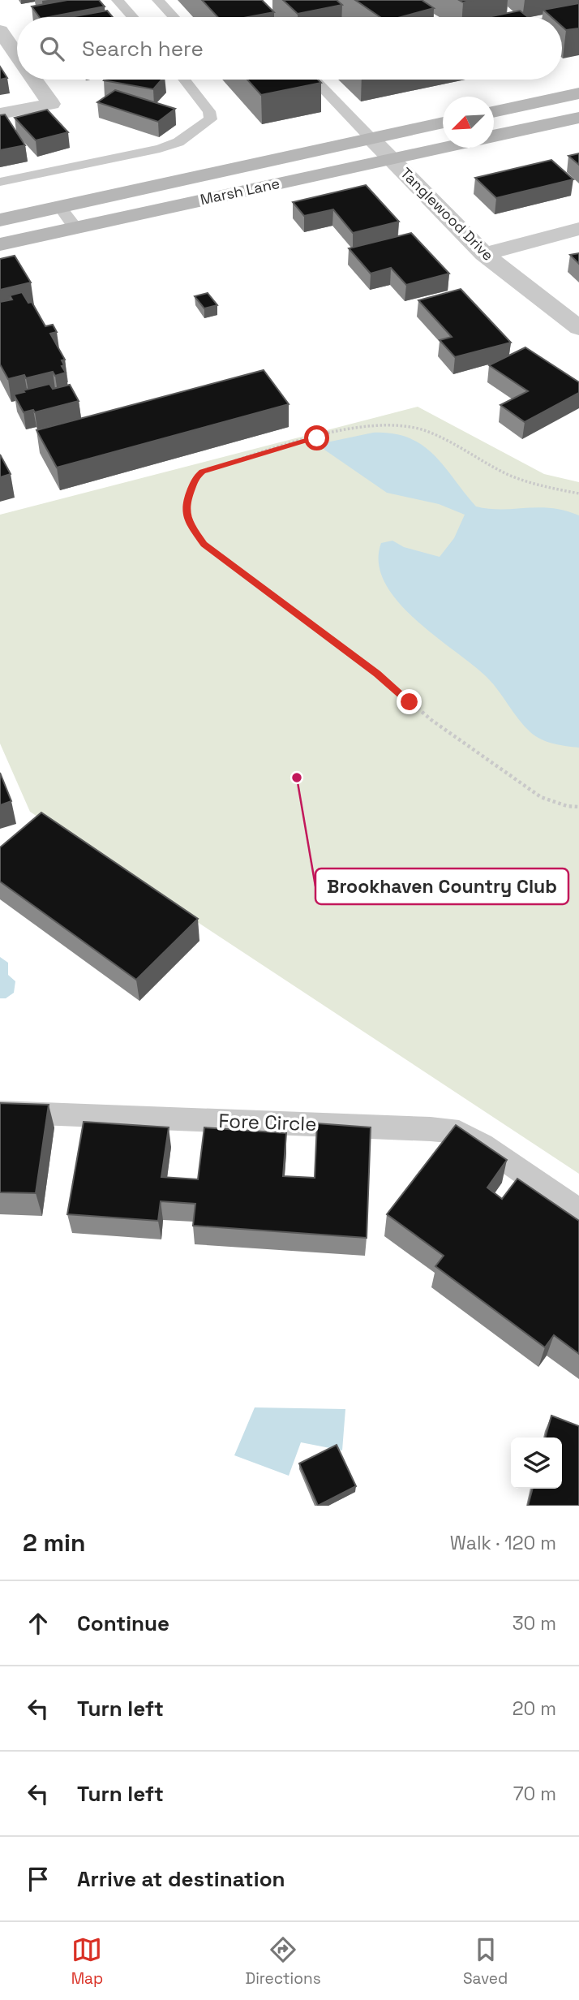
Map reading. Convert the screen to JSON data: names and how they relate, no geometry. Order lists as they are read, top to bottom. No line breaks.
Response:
{"streets":{"main road":["Marsh Lane"],"street":["Tanglewood Drive"],"lane":["Fore Circle"]},"crossings":[["Marsh Lane","Tanglewood Drive"]],"places":["Brookhaven Country Club"],"north":"bottom left","page":{"search":"Search here","heading":["2 min","Walk · 120 m"],"list":[["Continue","30 m"],["Turn left","20 m"],["Turn left","70 m"],"Arrive at destination"],"nav":["Map","Directions","Saved"]}}
